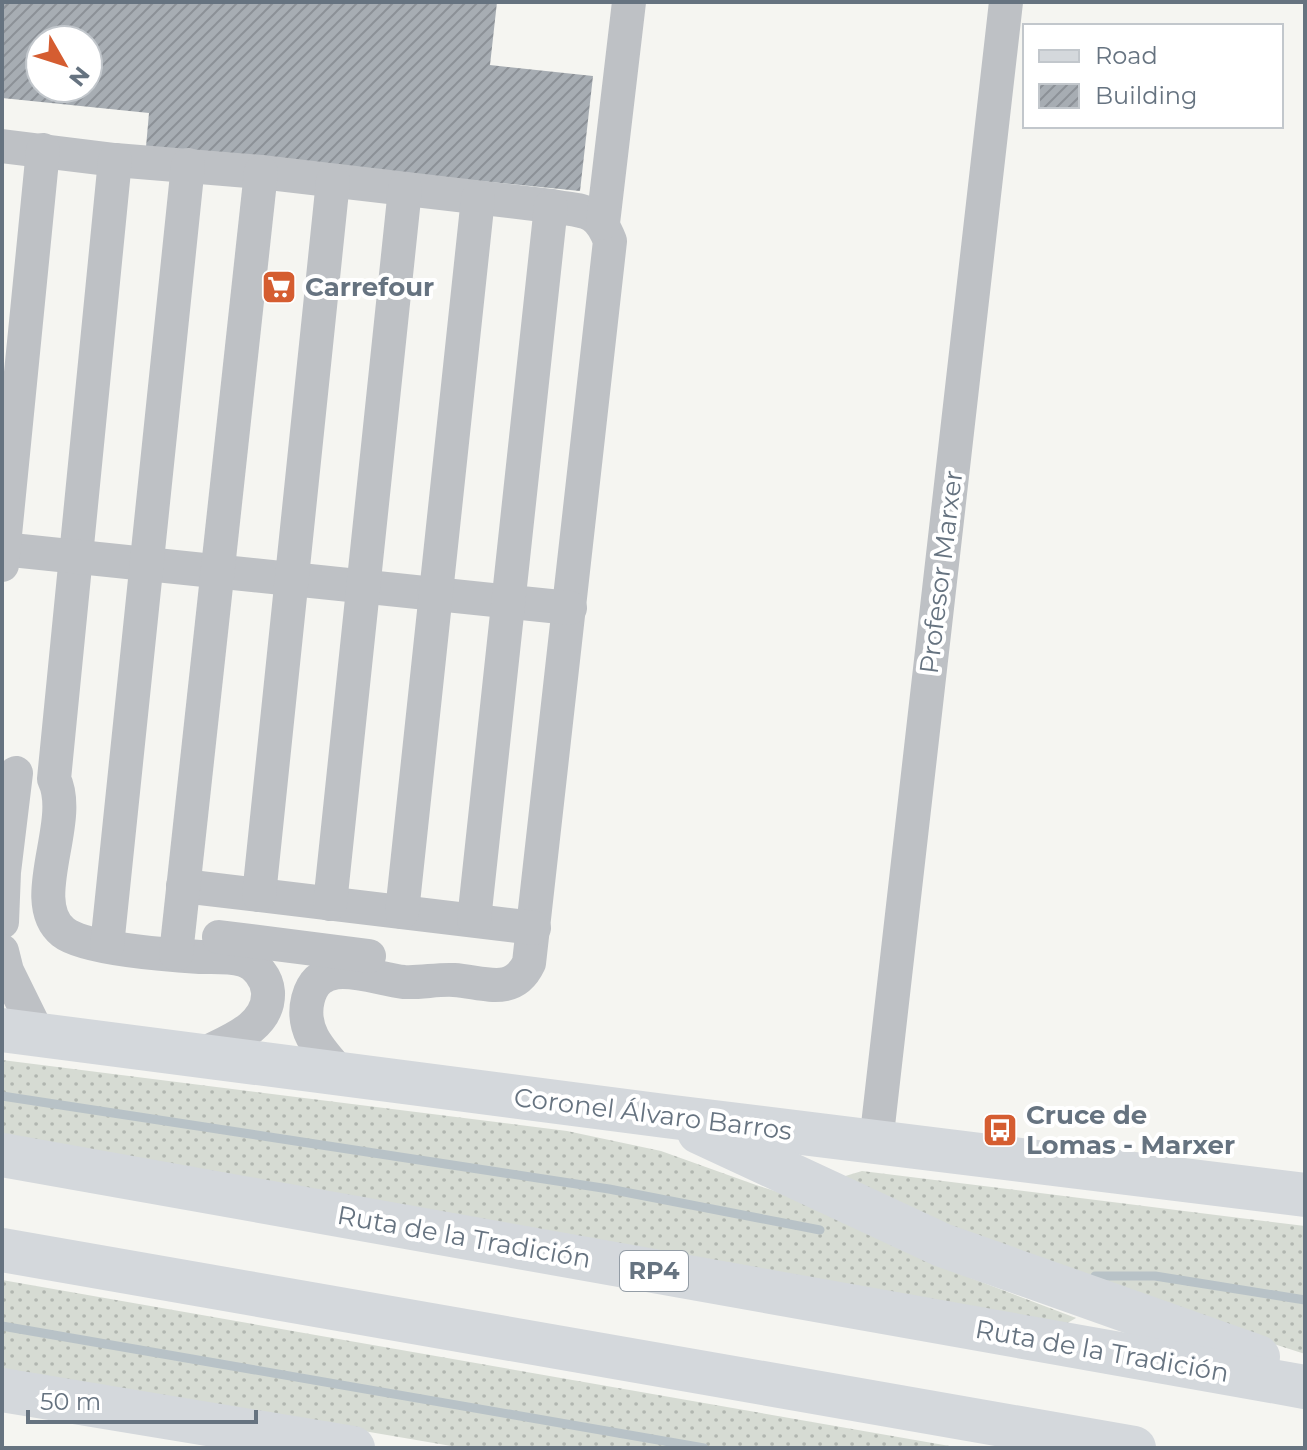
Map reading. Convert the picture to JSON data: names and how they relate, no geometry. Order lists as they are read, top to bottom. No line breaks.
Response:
{"streets":{"main road":["Coronel Álvaro Barros","Ruta de la Tradición","RP4"],"street":["Profesor Marxer"]},"crossings":[["Profesor Marxer","Coronel Álvaro Barros"]],"places":{"supermarket":["Carrefour"],"bus stop":["Cruce de Lomas - Marxer"]},"legend":["Road","Building"],"scale_bar":"50 m","north":"bottom right"}
